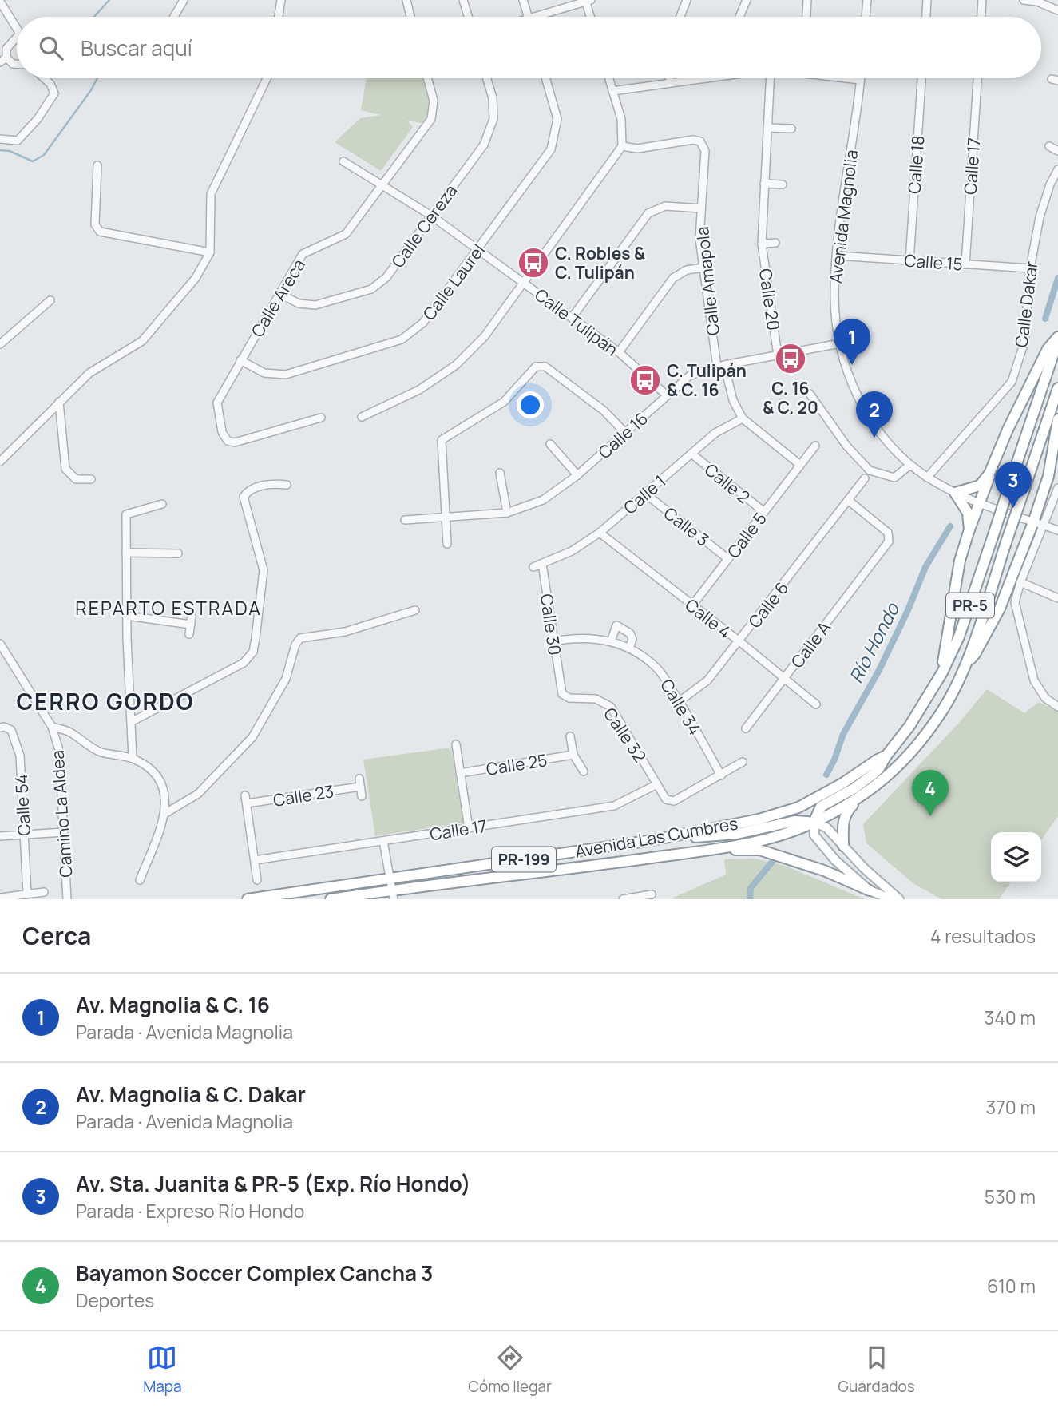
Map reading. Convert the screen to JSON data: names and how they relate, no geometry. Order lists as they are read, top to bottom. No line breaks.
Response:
{"streets":{"highway":["PR-5","Avenida Las Cumbres","PR-199"],"street":["Calle 18","Calle 17","Avenida Magnolia","Calle Cereza","Calle 15","Calle Amapola","Calle Laurel","Calle Areca","Calle 20","Calle Dakar","Calle Tulipán","Calle 16","Calle 2","Calle 1","Calle 3","Calle 5","Calle 6","Calle 4","Calle 30","Calle A","Calle 34","Calle 32","Calle 25","Calle 23","Calle 54","Camino La Aldea"]},"crossings":[["Calle 18","Calle 15"],["Calle 17","Calle 15"],["Calle 17","Calle 32"],["Calle 17","Calle 23"],["Avenida Magnolia","Calle 15"],["Avenida Magnolia","Calle Dakar"],["Avenida Magnolia","Calle 16"],["Calle Cereza","Calle Areca"],["Calle Cereza","Calle Tulipán"],["Calle 15","Calle Dakar"],["Calle Amapola","Calle 16"],["Calle Amapola","Calle 1"],["Calle Laurel","Calle Areca"],["Calle Laurel","Calle Tulipán"],["Calle Areca","Calle Tulipán"],["Calle 20","Calle 16"],["Calle Tulipán","Calle 16"],["Calle 2","Calle 1"],["Calle 2","Calle 5"],["Calle 1","Calle 3"],["Calle 1","Calle 4"],["Calle 1","Calle 30"],["Calle 3","Calle 5"],["Calle 5","Calle 4"],["Calle 6","Calle 4"],["Calle 6","Calle A"],["Calle 6","Calle 34"],["PR-5","Avenida Las Cumbres"],["Calle 4","Calle A"],["Calle 30","Calle 34"],["Calle 30","Calle 32"]],"districts":["REPARTO ESTRADA","CERRO GORDO"],"water":["Río Hondo"],"places":{"bus stop":["C. Robles & C. Tulipán","C. 16 & C. 20","C. Tulipán & C. 16"]},"page":{"search":"Buscar aquí","pins":["1","2","3","4"],"heading":["Cerca","4 resultados"],"list":[{"mark":"1","name":"Av. Magnolia & C. 16","note":"Parada · Avenida Magnolia","value":"340 m"},{"mark":"2","name":"Av. Magnolia & C. Dakar","note":"Parada · Avenida Magnolia","value":"370 m"},{"mark":"3","name":"Av. Sta. Juanita & PR-5 (Exp. Río Hondo)","note":"Parada · Expreso Río Hondo","value":"530 m"},{"mark":"4","name":"Bayamon Soccer Complex Cancha 3","note":"Deportes","value":"610 m"}],"nav":["Mapa","Cómo llegar","Guardados"]}}
